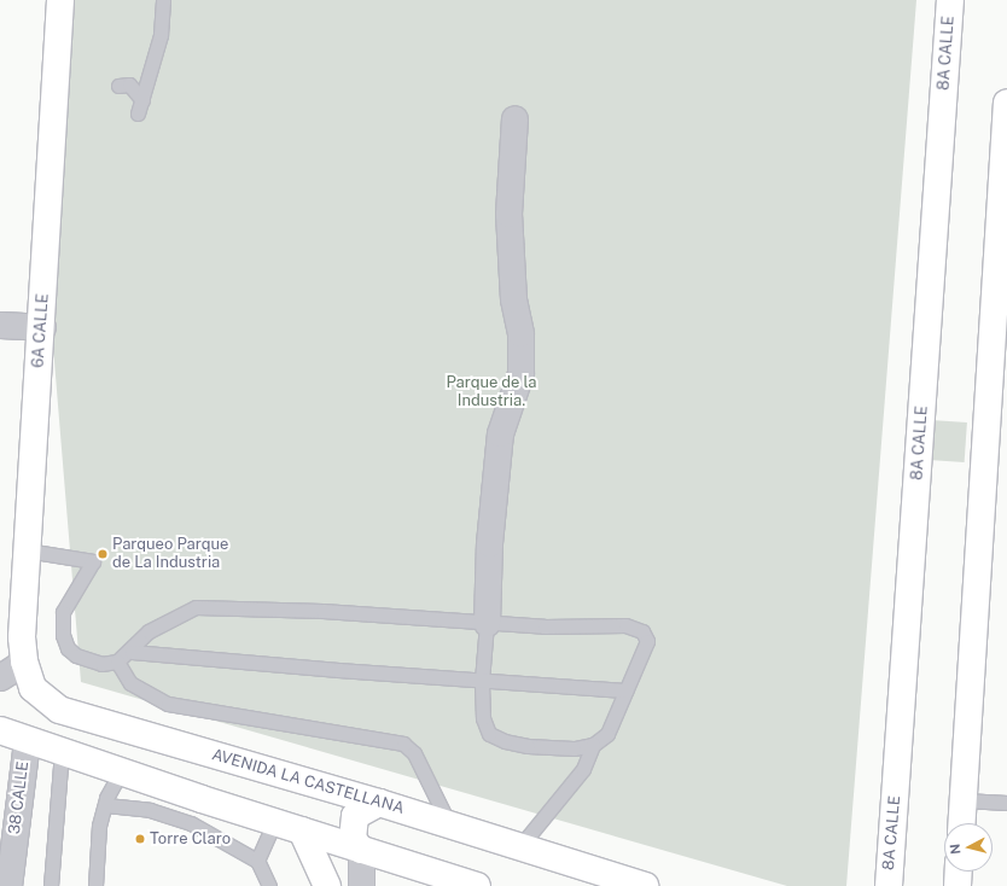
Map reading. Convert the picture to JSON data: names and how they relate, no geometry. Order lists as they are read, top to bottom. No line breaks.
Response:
{"streets":{"main road":["8A CALLE","6A CALLE","AVENIDA LA CASTELLANA"],"street":["38 CALLE"]},"crossings":[["6A CALLE","AVENIDA LA CASTELLANA"]],"parks":["Parque de la Industria."],"places":["Parqueo Parque de La Industria","Torre Claro"],"north":"left"}
